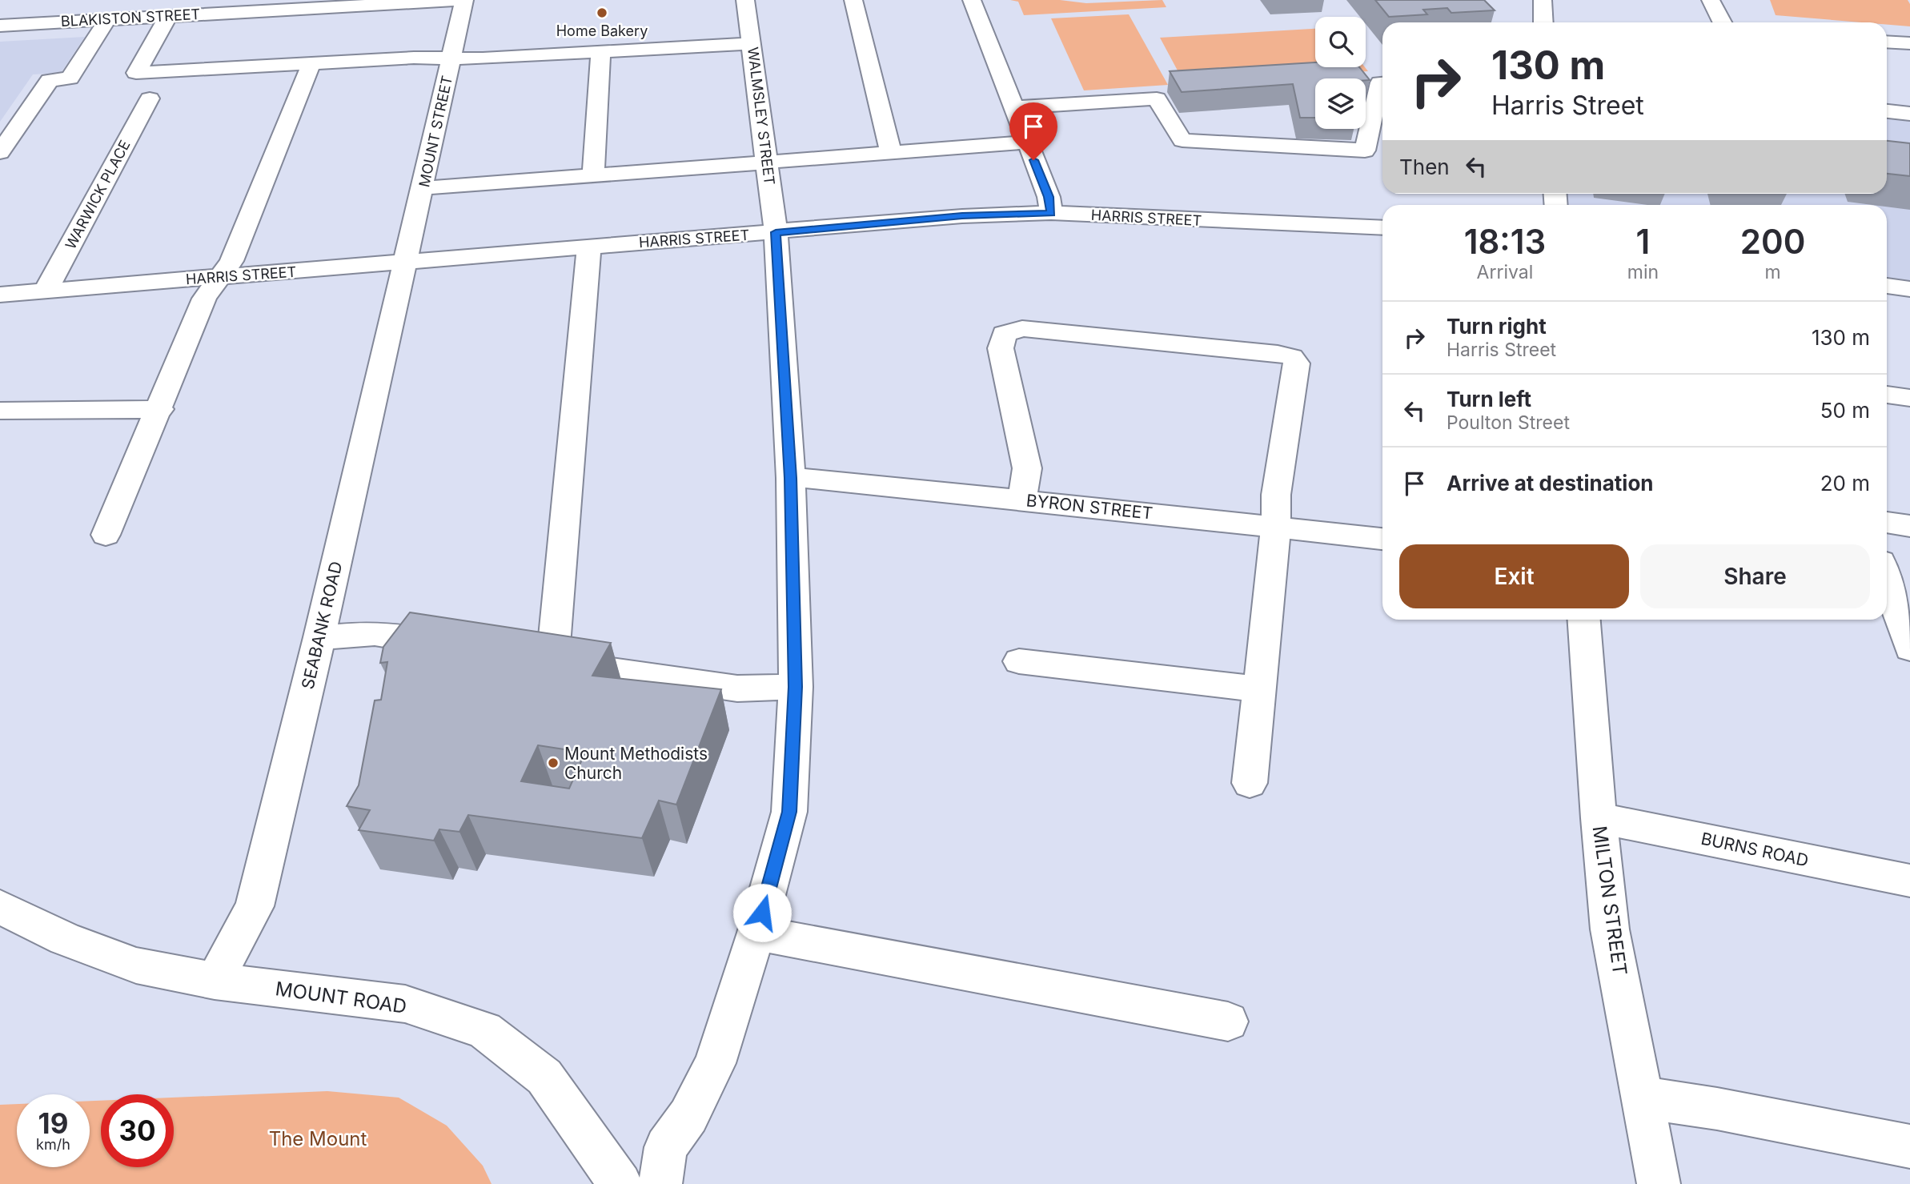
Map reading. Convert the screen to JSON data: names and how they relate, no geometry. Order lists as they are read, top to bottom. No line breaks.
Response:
{"streets":{"street":["BLAKISTON STREET","WALMSLEY STREET","MOUNT STREET","WARWICK PLACE","HARRIS STREET","BYRON STREET","SEABANK ROAD","BURNS ROAD","MILTON STREET","MOUNT ROAD"]},"crossings":[["BLAKISTON STREET","MOUNT STREET"],["WALMSLEY STREET","HARRIS STREET"],["WALMSLEY STREET","BYRON STREET"],["MOUNT STREET","HARRIS STREET"],["MOUNT STREET","SEABANK ROAD"],["WARWICK PLACE","HARRIS STREET"],["HARRIS STREET","SEABANK ROAD"],["SEABANK ROAD","MOUNT ROAD"],["BURNS ROAD","MILTON STREET"]],"parks":["The Mount"],"places":["Home Bakery","Mount Methodists Church"],"page":{"turn":["130 m","Harris Street"],"then":"Then","eta":["18:13","Arrival","1","min","200","m"],"list":[{"name":"Turn right","note":"Harris Street","value":"130 m"},{"name":"Turn left","note":"Poulton Street","value":"50 m"},{"name":"Arrive at destination","value":"20 m"}],"buttons":["Exit","Share"],"speed":"19 km/h","limit":"30"}}
